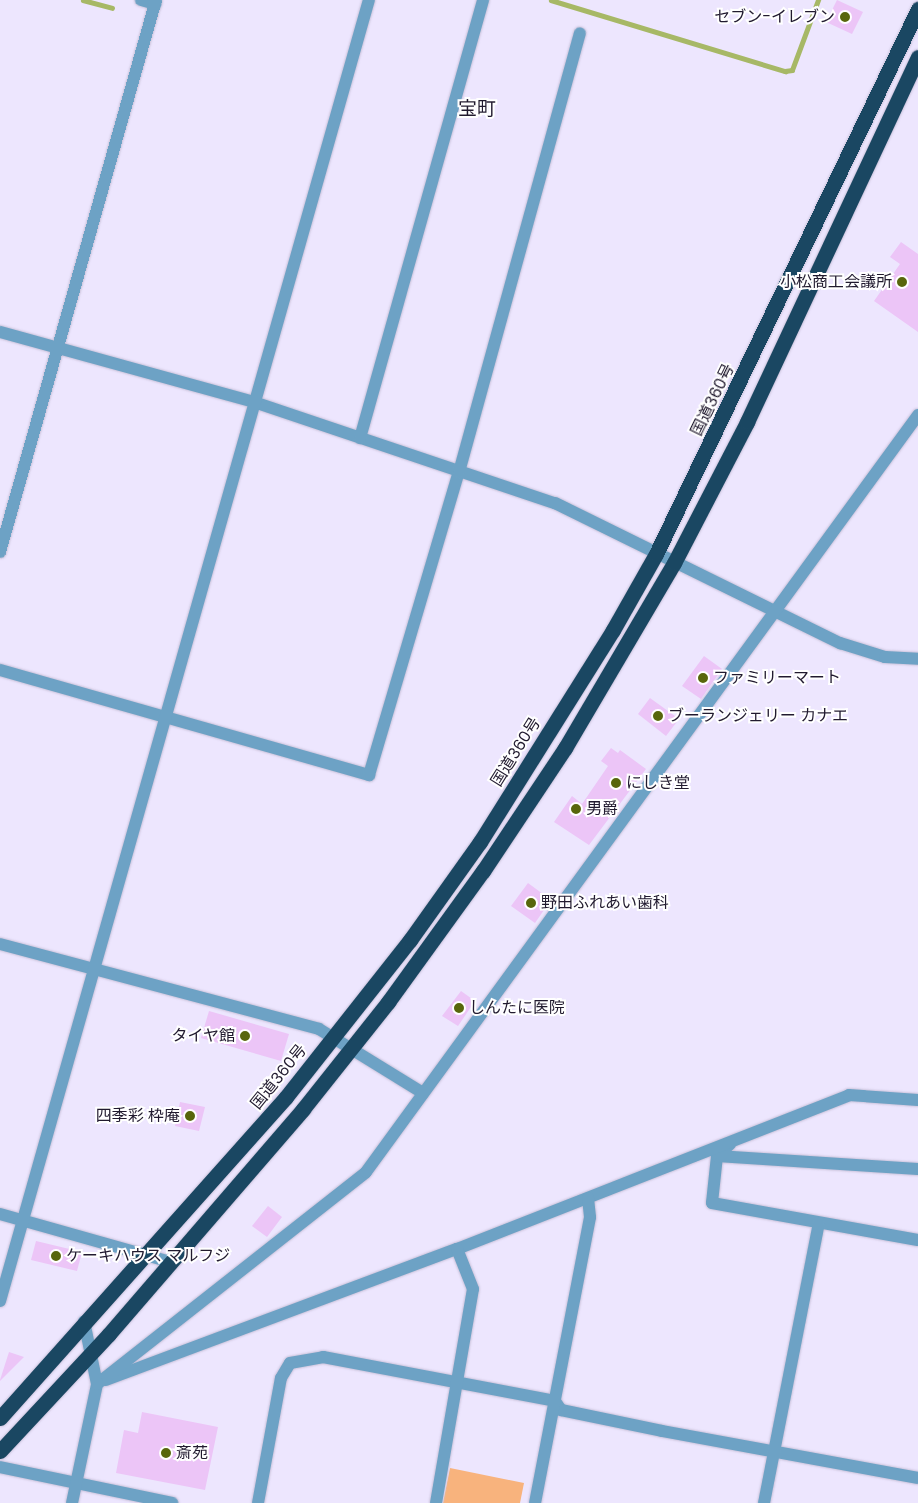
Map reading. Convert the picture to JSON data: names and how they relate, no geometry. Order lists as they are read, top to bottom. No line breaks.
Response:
{"streets":{"highway":["国道360号"]},"districts":["宝町"],"places":["セブン-イレブン","小松商工会議所","ファミリーマート","ブーランジェリー カナエ","にしき堂","男爵","野田ふれあい歯科","しんたに医院","タイヤ館","四季彩 枠庵","ケーキハウス マルフジ","斎苑"]}
